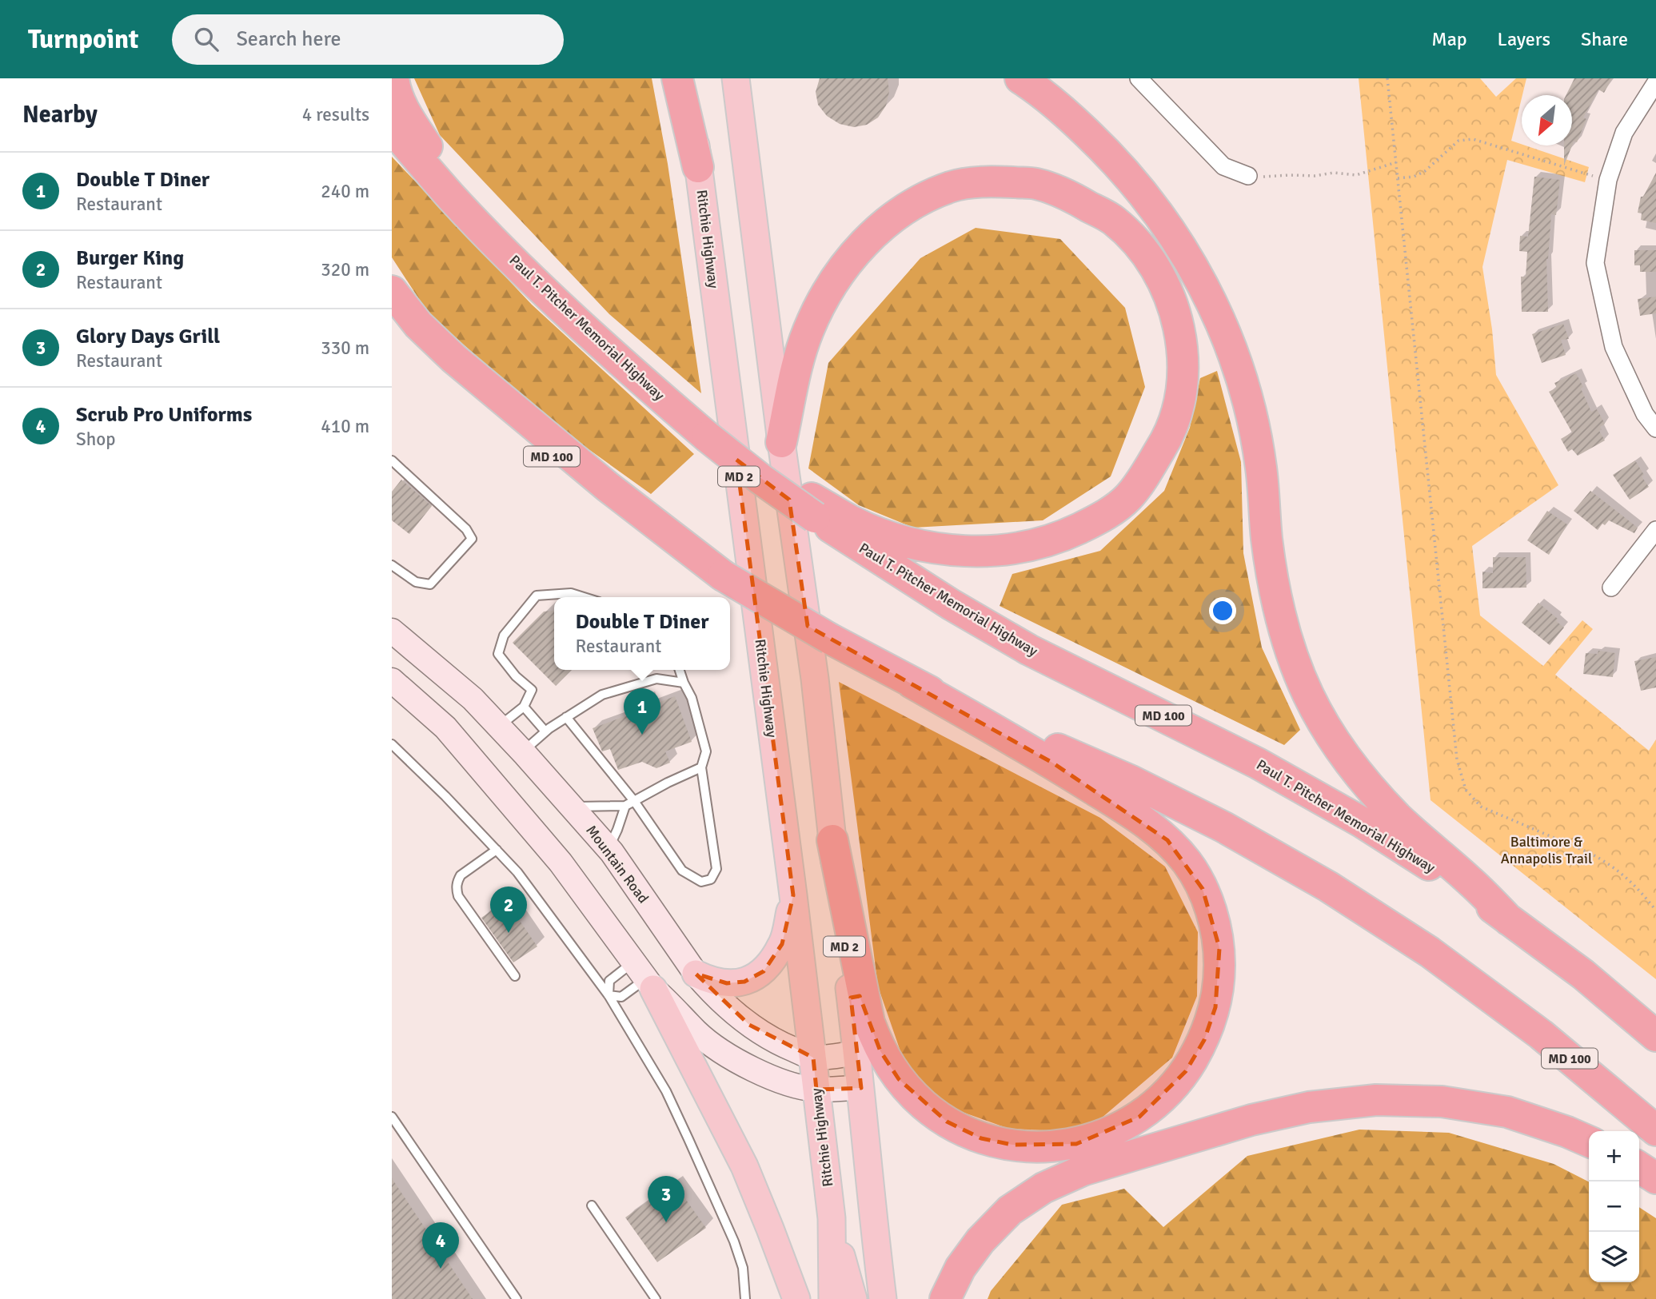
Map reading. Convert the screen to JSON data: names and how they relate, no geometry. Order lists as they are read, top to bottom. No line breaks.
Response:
{"streets":{"highway":["Paul T. Pitcher Memorial Highway","MD 100"],"main road":["Ritchie Highway","MD 2","Mountain Road"]},"crossings":[["Ritchie Highway","Mountain Road"],["MD 2","Mountain Road"]],"parks":["Baltimore & Annapolis Trail"],"north":"bottom left","page":{"header":"Turnpoint","search":"Search here","nav":["Map","Layers","Share"],"heading":["Nearby","4 results"],"list":[{"mark":"1","name":"Double T Diner","note":"Restaurant","value":"240 m"},{"mark":"2","name":"Burger King","note":"Restaurant","value":"320 m"},{"mark":"3","name":"Glory Days Grill","note":"Restaurant","value":"330 m"},{"mark":"4","name":"Scrub Pro Uniforms","note":"Shop","value":"410 m"}],"popup":["Double T Diner","Restaurant"],"pins":["1","2","3","4"],"map_buttons":["+","−"]}}
